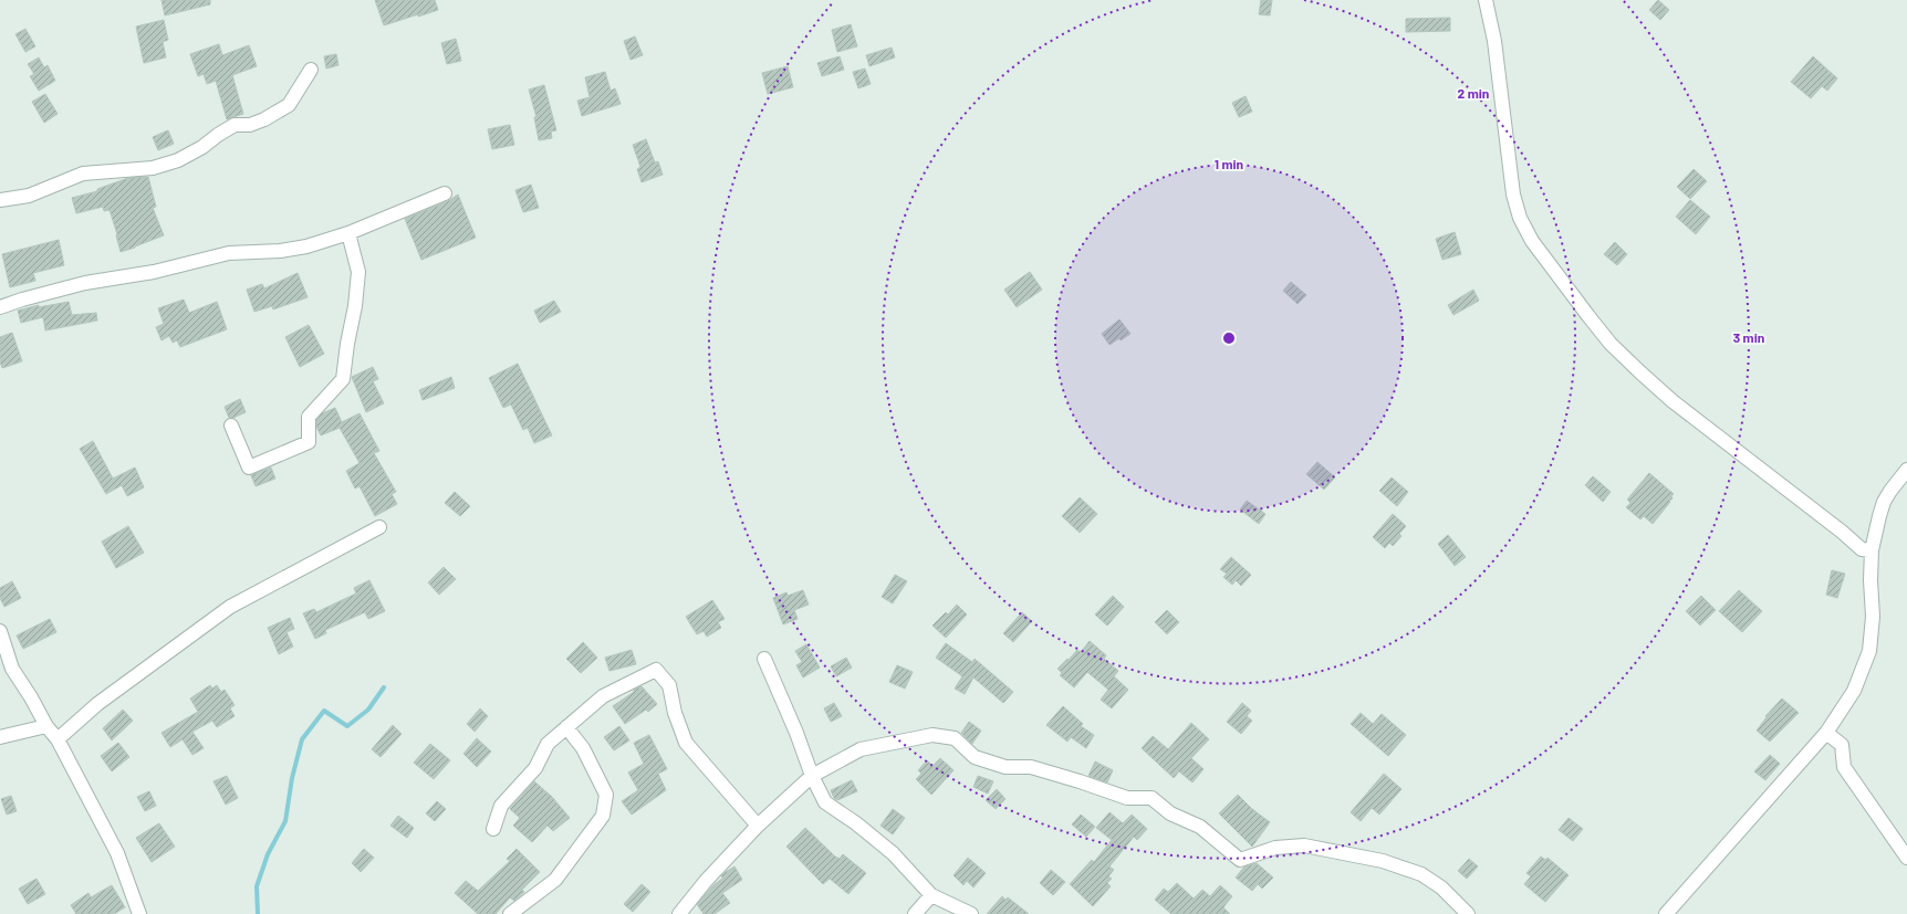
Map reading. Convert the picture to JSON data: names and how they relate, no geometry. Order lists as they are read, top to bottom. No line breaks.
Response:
{"rings":["2 min","1 min","3 min"]}
